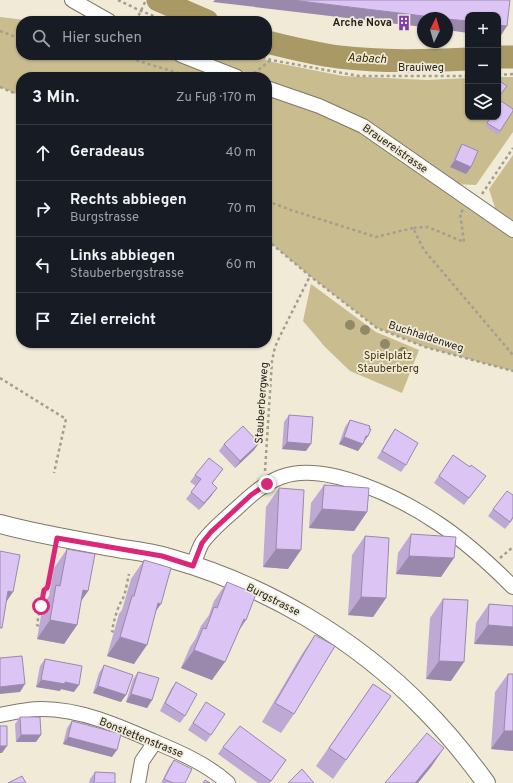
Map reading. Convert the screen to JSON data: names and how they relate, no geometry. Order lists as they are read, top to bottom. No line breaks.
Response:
{"streets":{"street":["Brauereistrasse","Burgstrasse","Bonstettenstrasse"],"path":["Brauiweg","Buchhaldenweg","Stauberbergweg"]},"crossings":[["Buchhaldenweg","Stauberbergweg"]],"water":["Aabach"],"parks":["Spielplatz Stauberberg"],"places":{"building":["Arche Nova"]},"north":"top","page":{"map_buttons":["+","−"],"search":"Hier suchen","heading":["3 Min.","Zu Fuß · 170 m"],"list":[["Geradeaus","40 m"],["Rechts abbiegen","Burgstrasse","70 m"],["Links abbiegen","Stauberbergstrasse","60 m"],"Ziel erreicht"]}}
